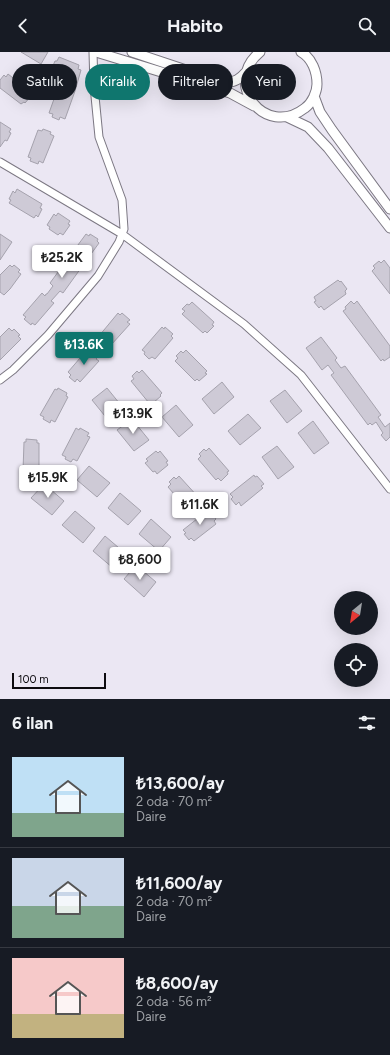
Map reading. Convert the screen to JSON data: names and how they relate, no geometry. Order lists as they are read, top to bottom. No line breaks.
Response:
{"scale_bar":"100 m","north":"bottom left","page":{"header":"Habito","chip":["Satılık","Kiralık","Filtreler","Yeni"],"price":["₺25.2K","₺13.6K","₺13.9K","₺15.9K","₺11.6K","₺8,600"],"scale":"100 m","heading":"6 ilan","list":[{"name":"₺13,600/ay","note":"2 oda · 70 m² · Daire"},{"name":"₺11,600/ay","note":"2 oda · 70 m² · Daire"},{"name":"₺8,600/ay","note":"2 oda · 56 m² · Daire"}]}}
